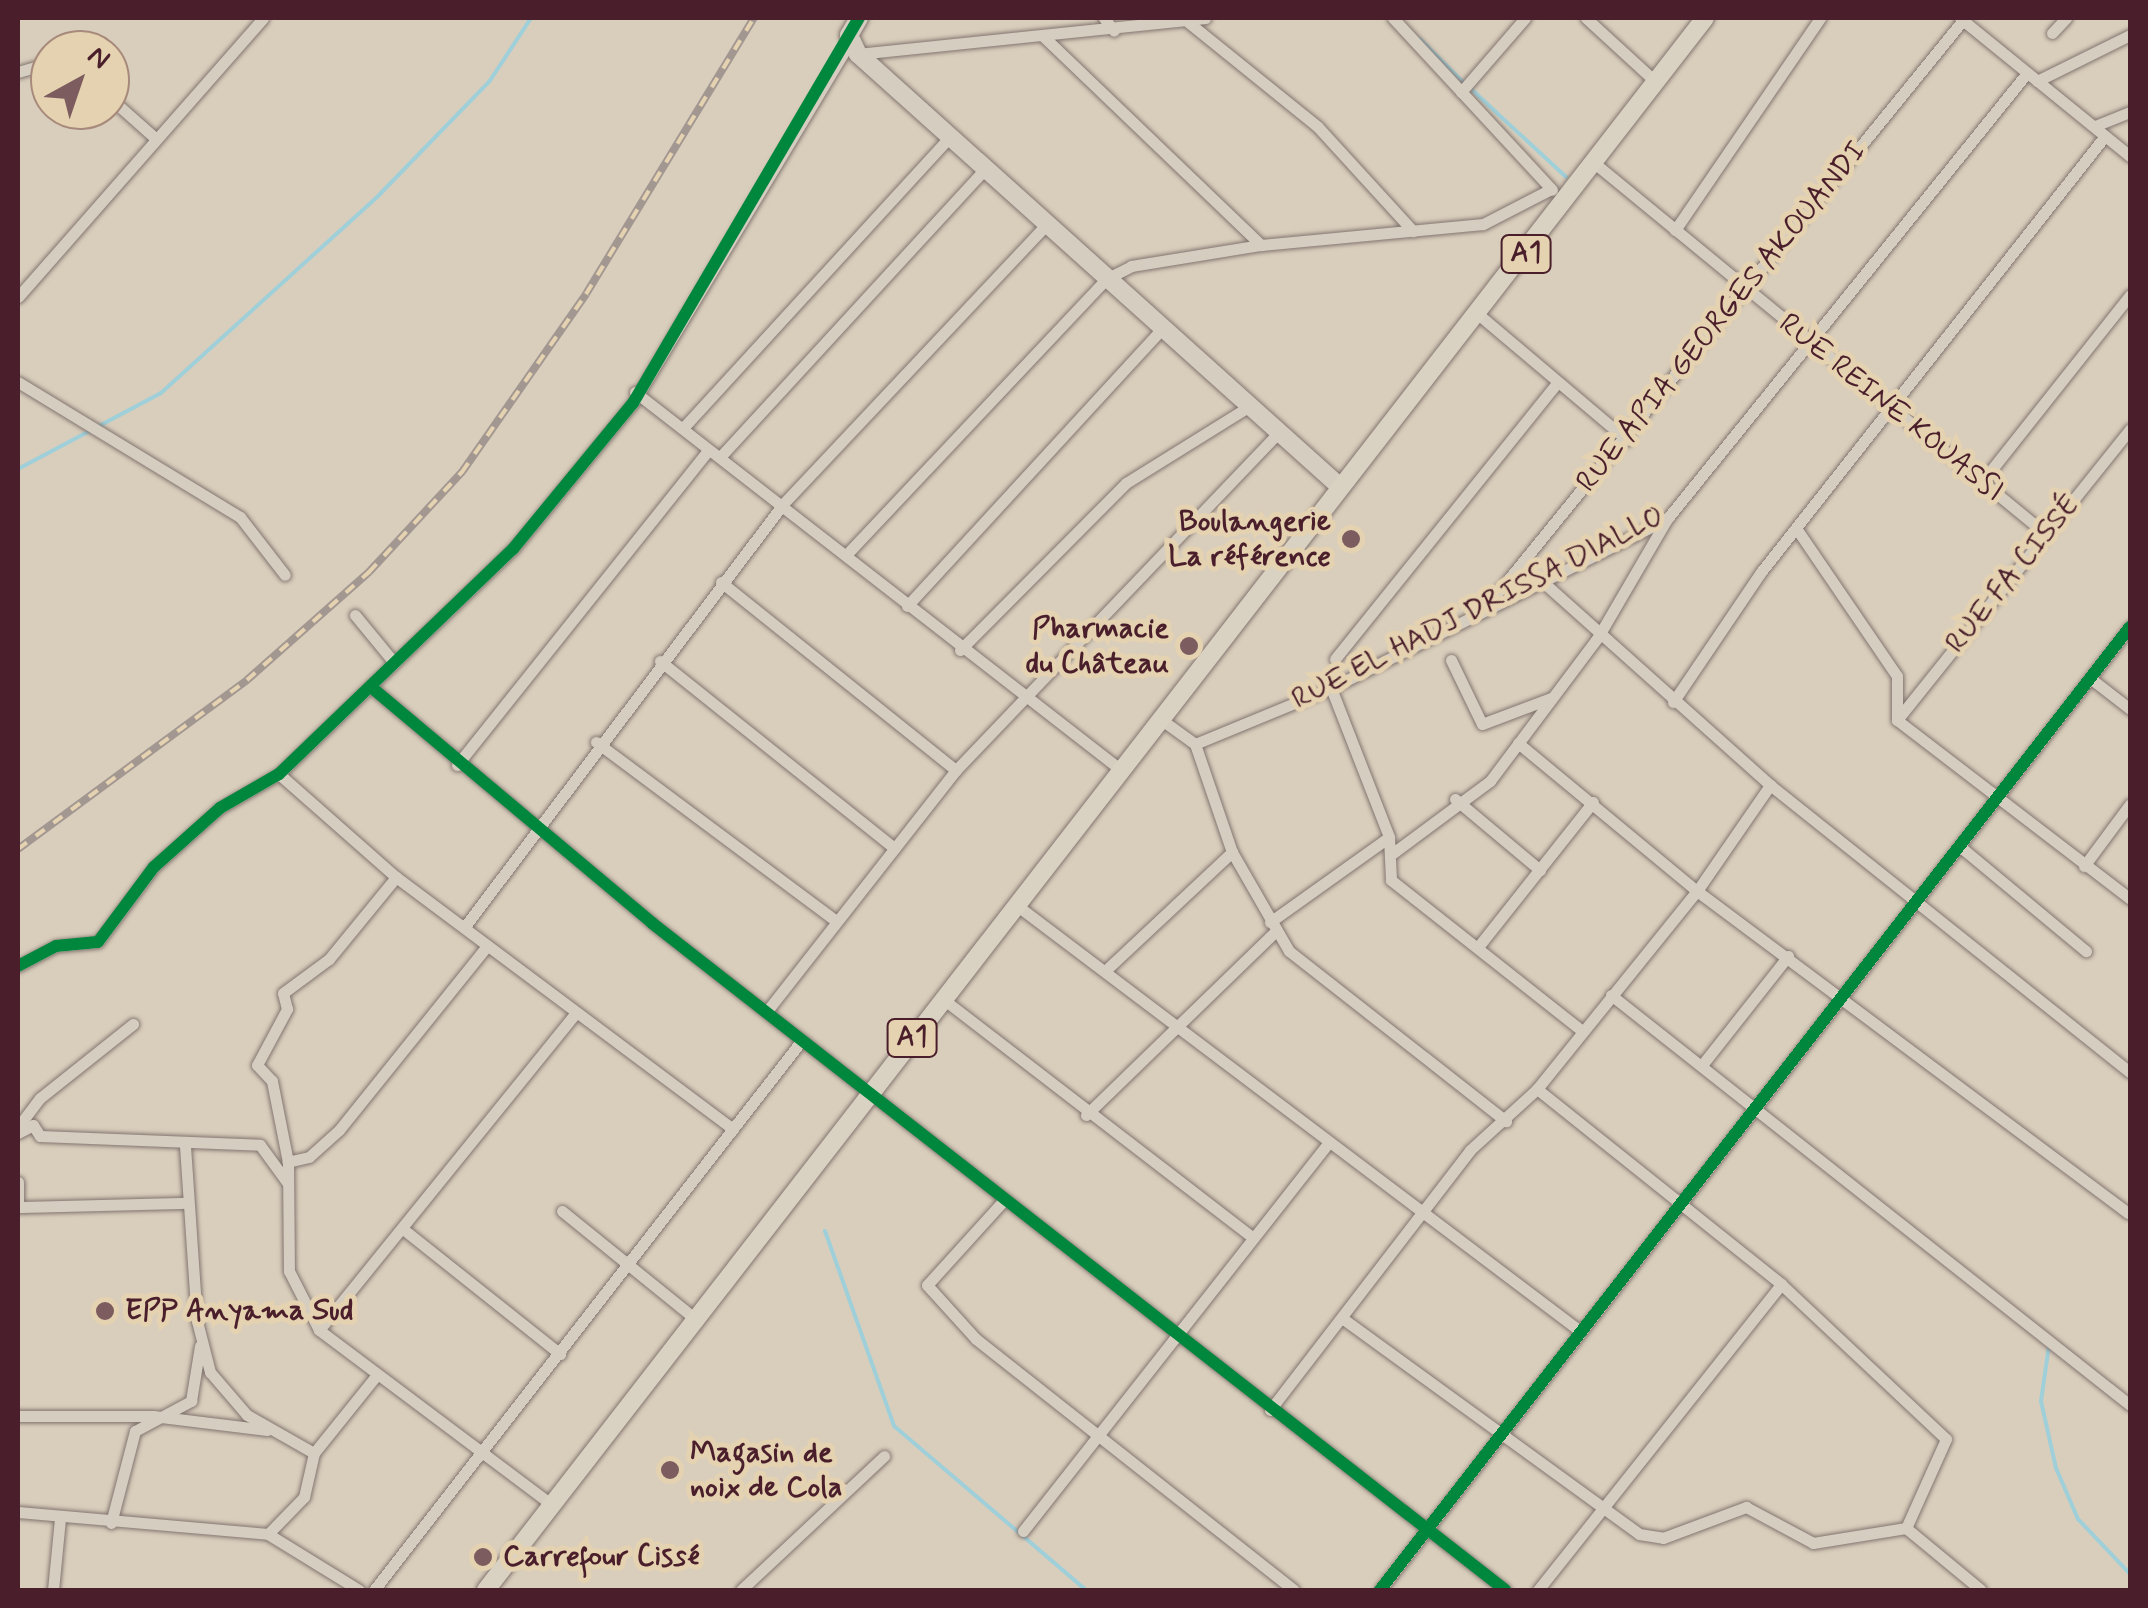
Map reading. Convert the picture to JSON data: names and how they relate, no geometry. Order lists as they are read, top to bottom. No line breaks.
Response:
{"streets":{"main road":["A1"],"street":["RUE APIA GEORGES AKOUANDI","RUE REINE KOUASSI","RUE FA CISSÉ","RUE EL HADJ DRISSA DIALLO"]},"crossings":[["A1","RUE REINE KOUASSI"],["RUE APIA GEORGES AKOUANDI","RUE REINE KOUASSI"],["RUE APIA GEORGES AKOUANDI","RUE EL HADJ DRISSA DIALLO"],["RUE REINE KOUASSI","RUE FA CISSÉ"],["RUE REINE KOUASSI","RUE EL HADJ DRISSA DIALLO"]],"places":["Boulangerie La référence","Pharmacie du Château","EPP Anyama Sud","Magasin de noix de Cola","Carrefour Cissé"],"north":"top right"}
